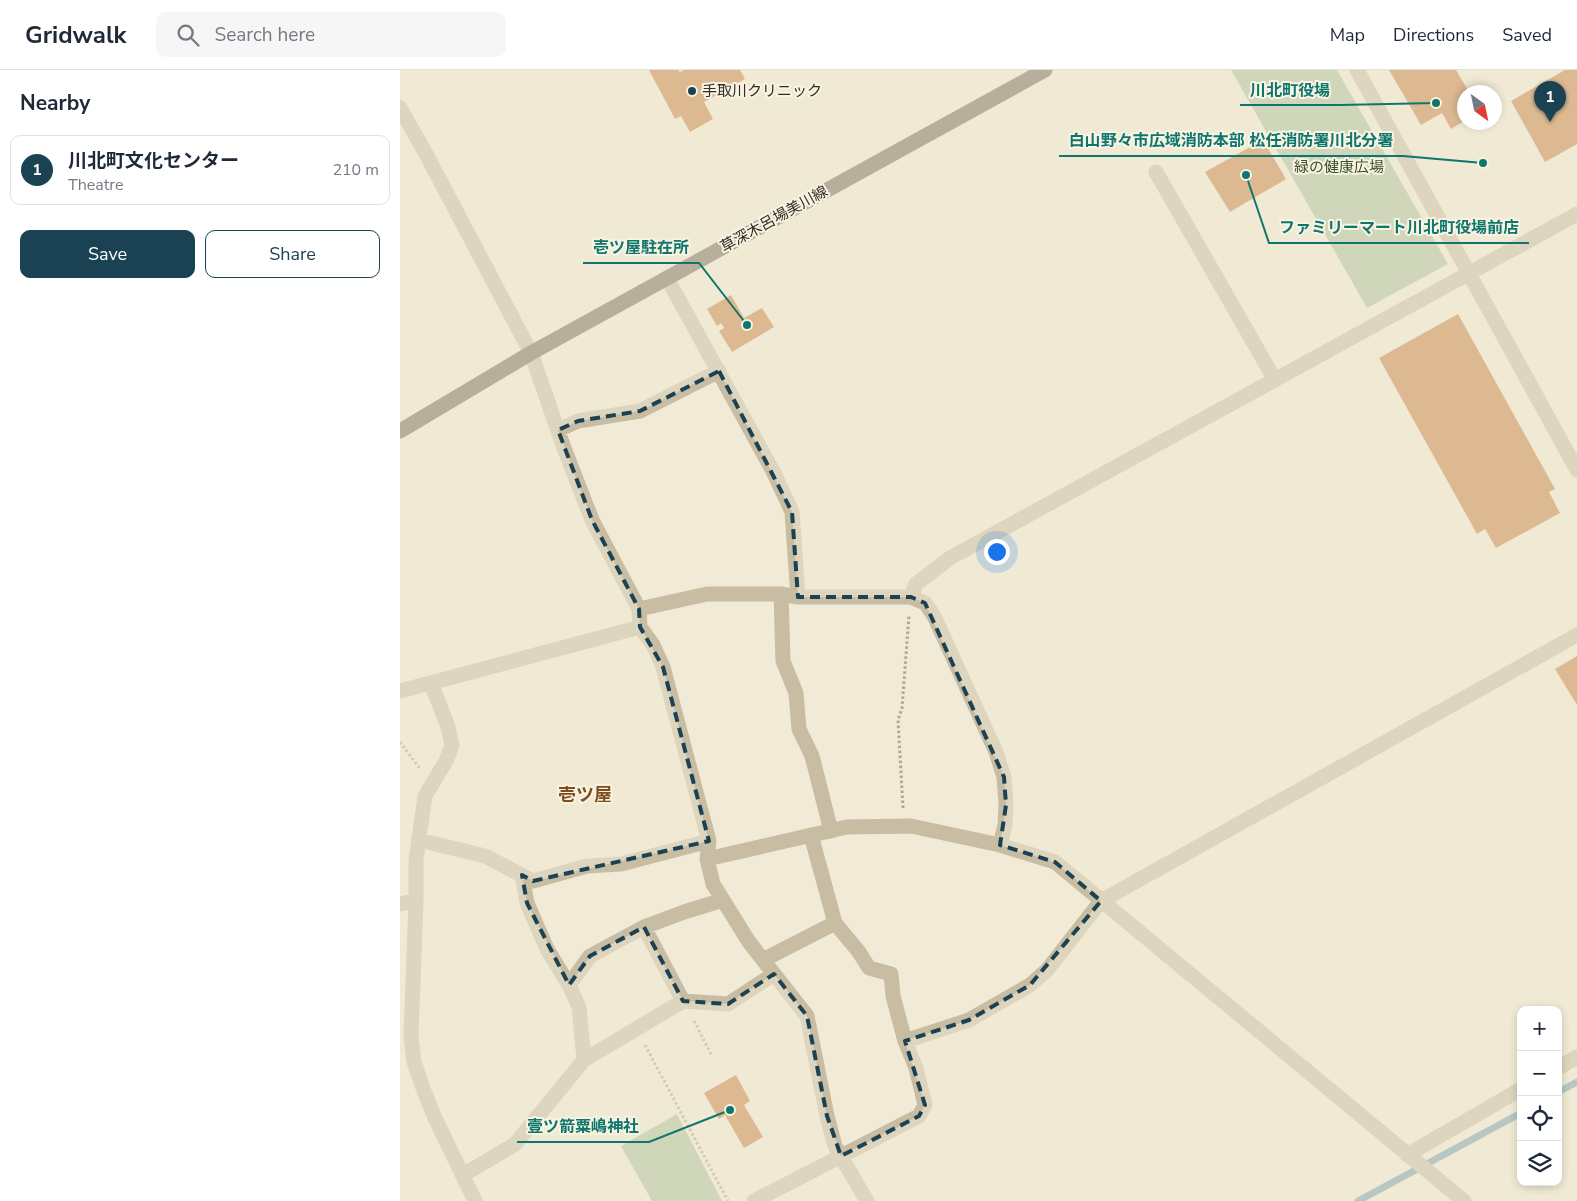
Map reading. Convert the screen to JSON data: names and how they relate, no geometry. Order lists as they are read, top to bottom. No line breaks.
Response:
{"streets":{"main road":["草深木呂場美川線"]},"districts":["壱ツ屋"],"parks":["緑の健康広場"],"places":["手取川クリニック","川北町役場","白山野々市広域消防本部 松任消防署川北分署","ファミリーマート川北町役場前店","壱ツ屋駐在所","壹ツ箭粟嶋神社"],"north":"bottom right","page":{"header":"Gridwalk","search":"Search here","nav":["Map","Directions","Saved"],"heading":"Nearby","pins":"1","list":[{"mark":"1","name":"川北町文化センター","note":"Theatre","value":"210 m"}],"buttons":["Save","Share"],"map_buttons":["+","−"]}}
